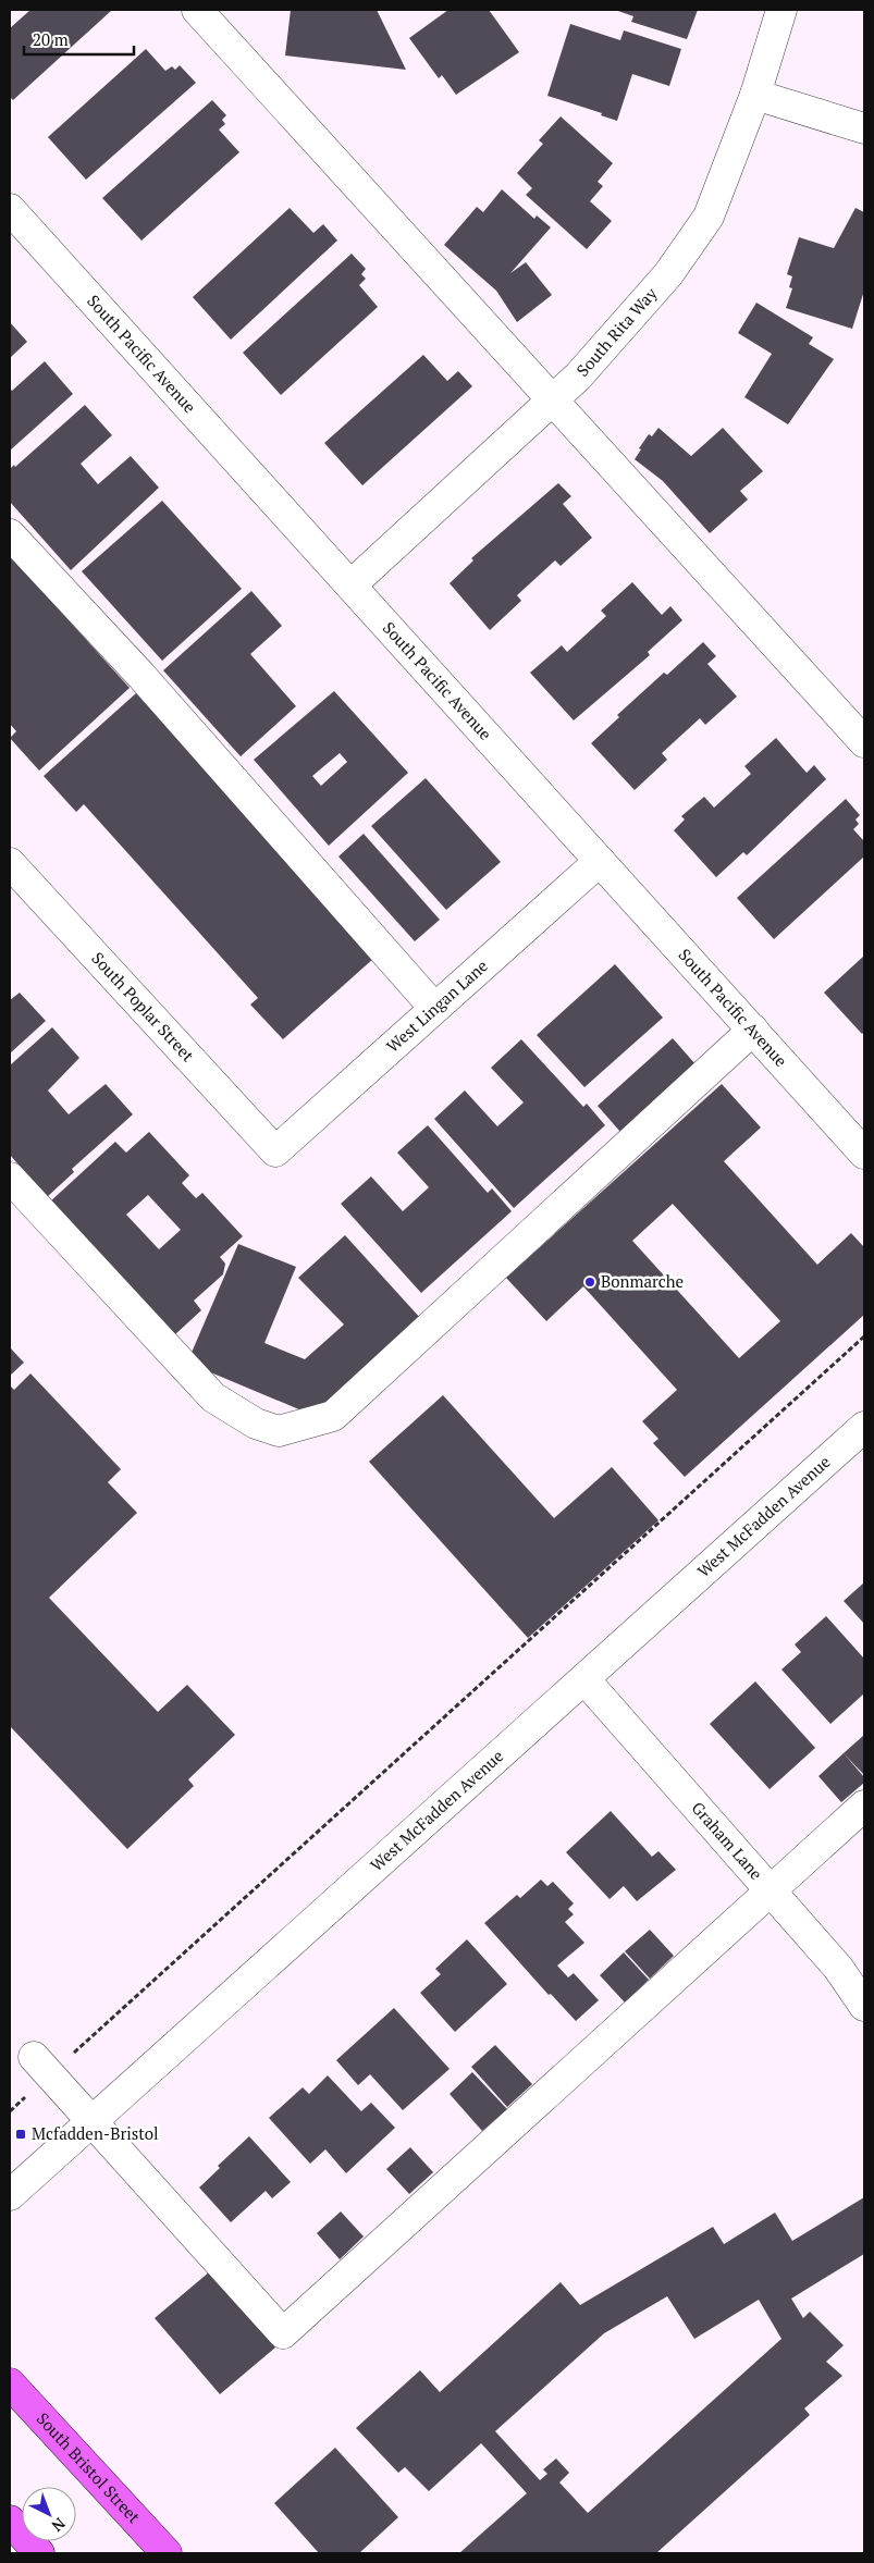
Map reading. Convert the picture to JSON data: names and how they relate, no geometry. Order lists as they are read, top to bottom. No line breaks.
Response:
{"streets":{"main road":["South Bristol Street"],"street":["South Rita Way","South Pacific Avenue","West Lingan Lane","South Poplar Street","West McFadden Avenue","Graham Lane"]},"crossings":[["South Rita Way","South Pacific Avenue"],["South Pacific Avenue","West Lingan Lane"],["West Lingan Lane","South Poplar Street"],["West McFadden Avenue","Graham Lane"]],"places":{"other":["Bonmarche"],"transit":["Mcfadden-Bristol"]},"scale_bar":"20 m","north":"bottom right"}
